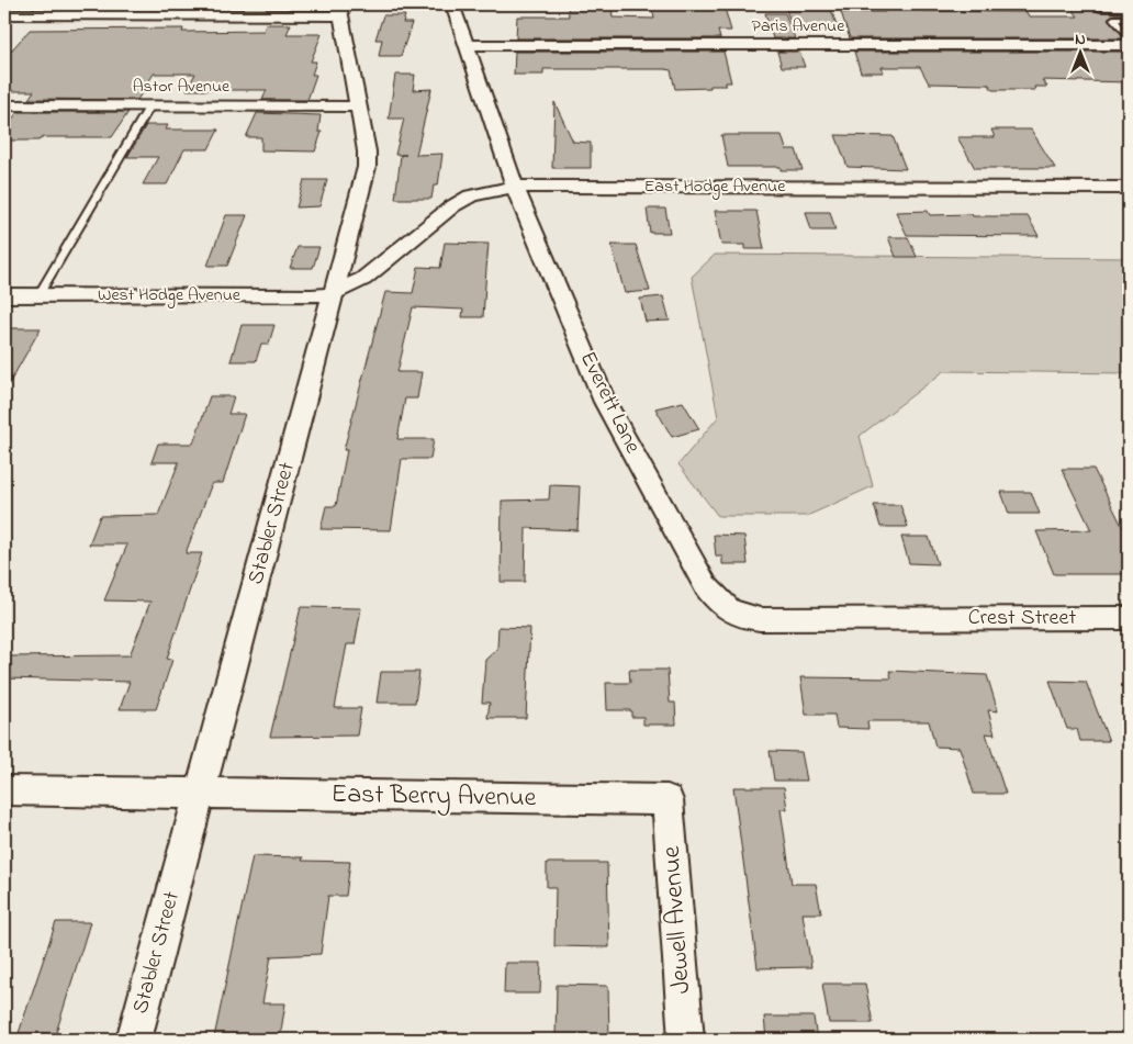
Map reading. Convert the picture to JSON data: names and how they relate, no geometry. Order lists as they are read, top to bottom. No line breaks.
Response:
{"streets":{"street":["Paris Avenue","Astor Avenue","East Hodge Avenue","West Hodge Avenue","Everett Lane","Stabler Street","Crest Street","East Berry Avenue","Jewell Avenue"]},"crossings":[["Paris Avenue","Everett Lane"],["Astor Avenue","Stabler Street"],["East Hodge Avenue","West Hodge Avenue"],["East Hodge Avenue","Everett Lane"],["East Hodge Avenue","Stabler Street"],["West Hodge Avenue","Stabler Street"],["Everett Lane","Crest Street"],["Stabler Street","East Berry Avenue"],["East Berry Avenue","Jewell Avenue"]],"north":"top"}
